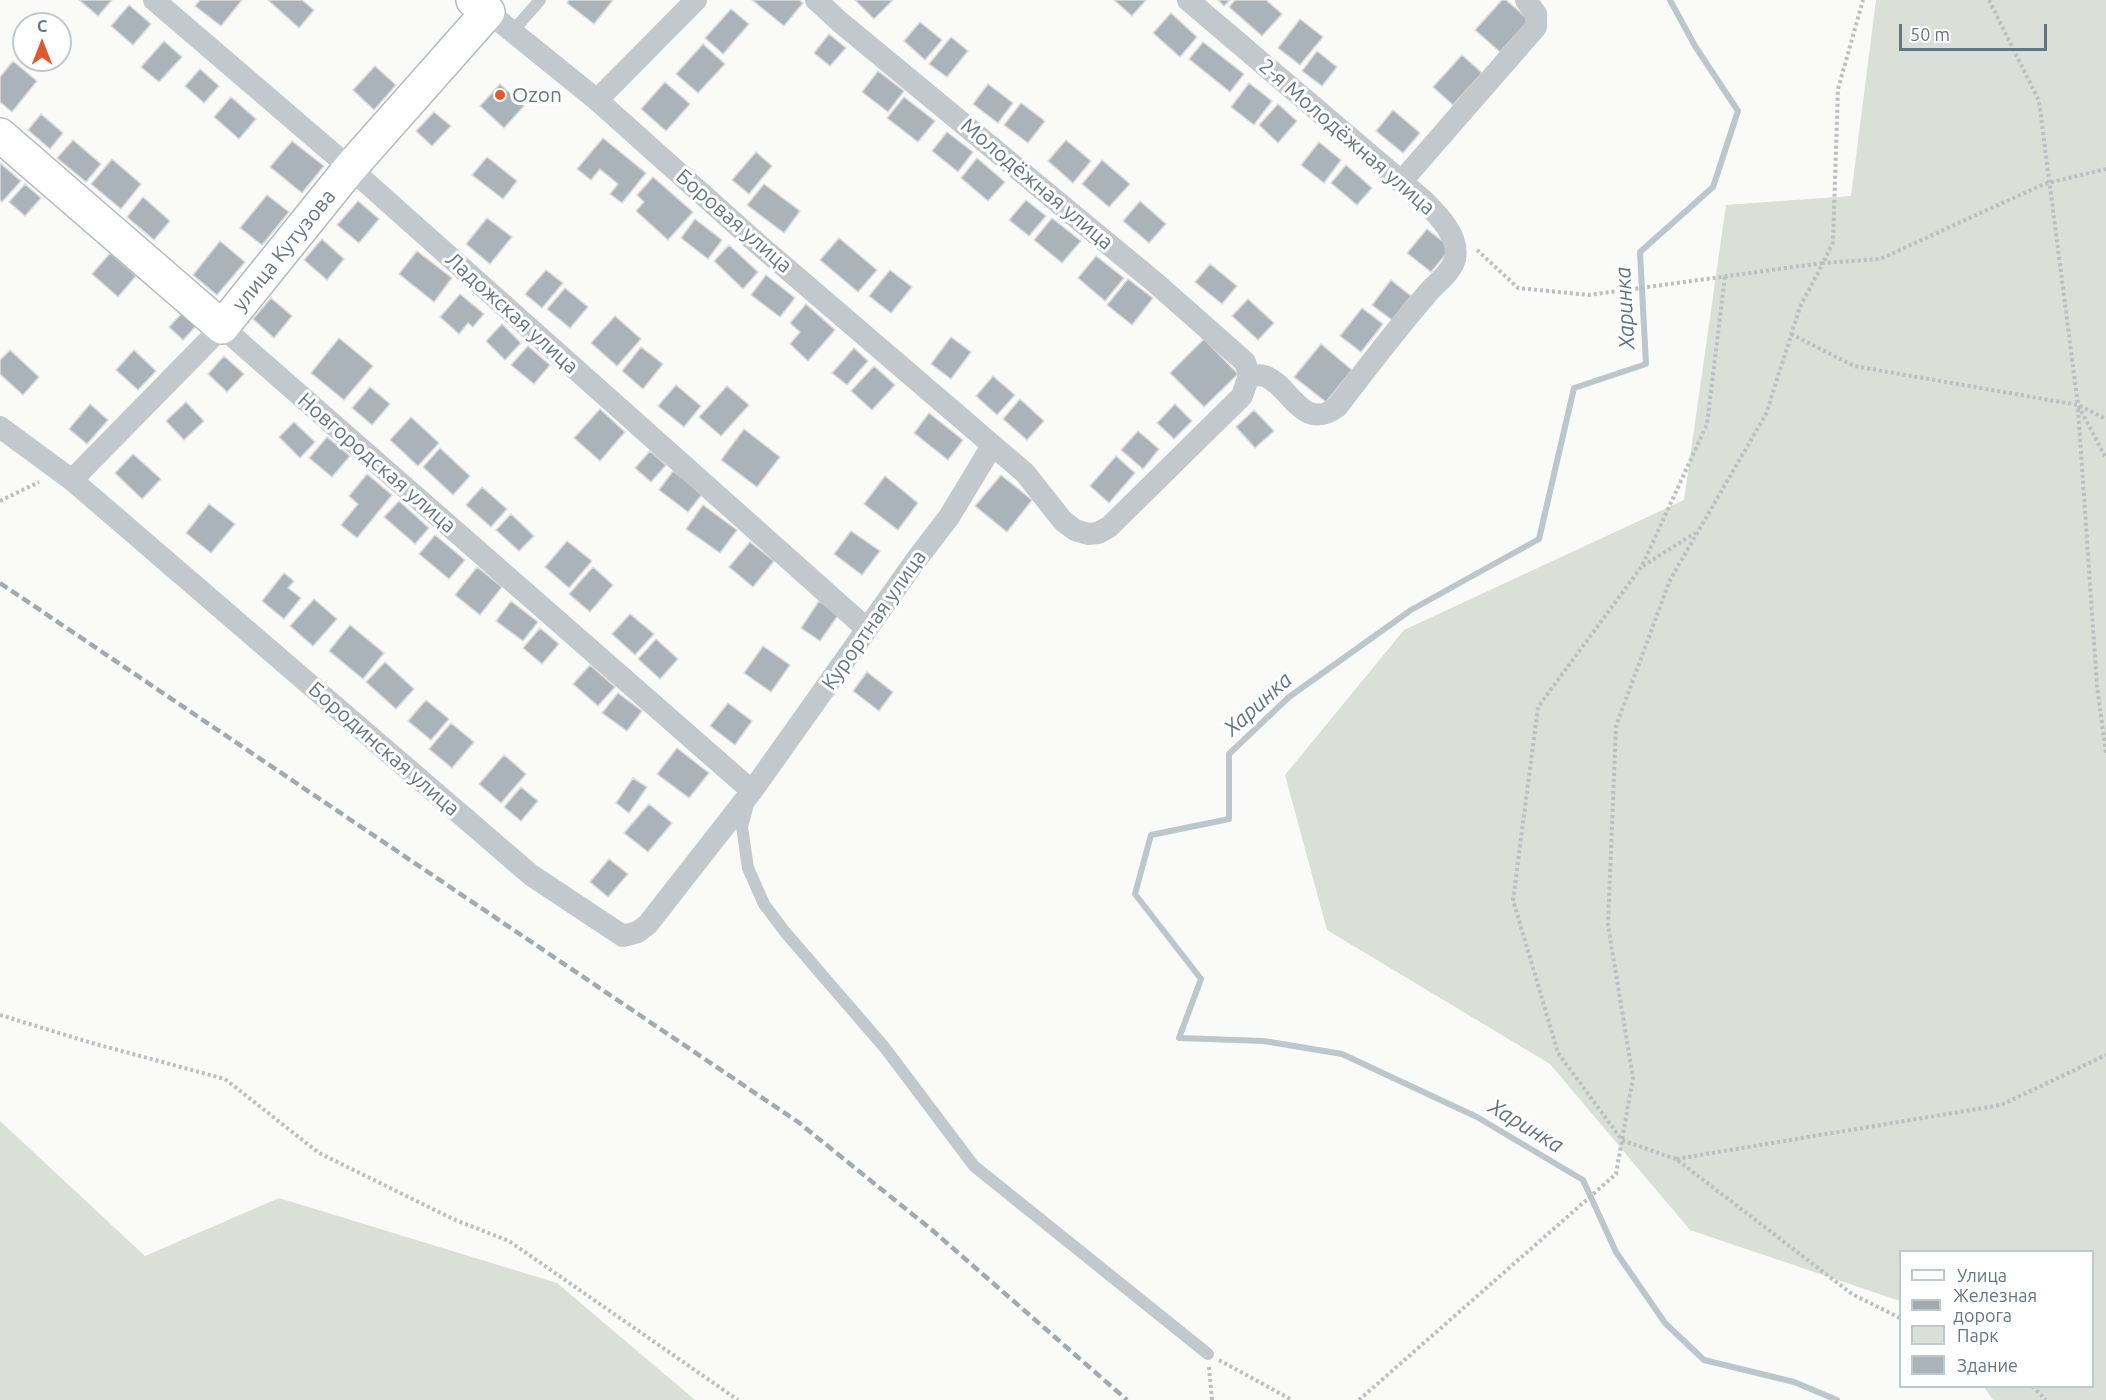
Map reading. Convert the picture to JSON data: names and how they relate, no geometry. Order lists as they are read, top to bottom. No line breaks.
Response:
{"streets":{"street":["2-я Молодёжная улица","Молодёжная улица","Боровая улица","улица Кутузова","Ладожская улица","Новгородская улица","Курортная улица","Бородинская улица"]},"crossings":[["Молодёжная улица","Боровая улица"],["Боровая улица","улица Кутузова"],["Боровая улица","Курортная улица"],["улица Кутузова","Ладожская улица"],["улица Кутузова","Новгородская улица"],["улица Кутузова","Бородинская улица"],["Ладожская улица","Курортная улица"],["Новгородская улица","Курортная улица"],["Новгородская улица","Бородинская улица"],["Курортная улица","Бородинская улица"]],"water":["Харинка"],"places":["Ozon"],"legend":["Улица","Железная дорога","Парк","Здание"],"scale_bar":"50 m","north":"top"}
